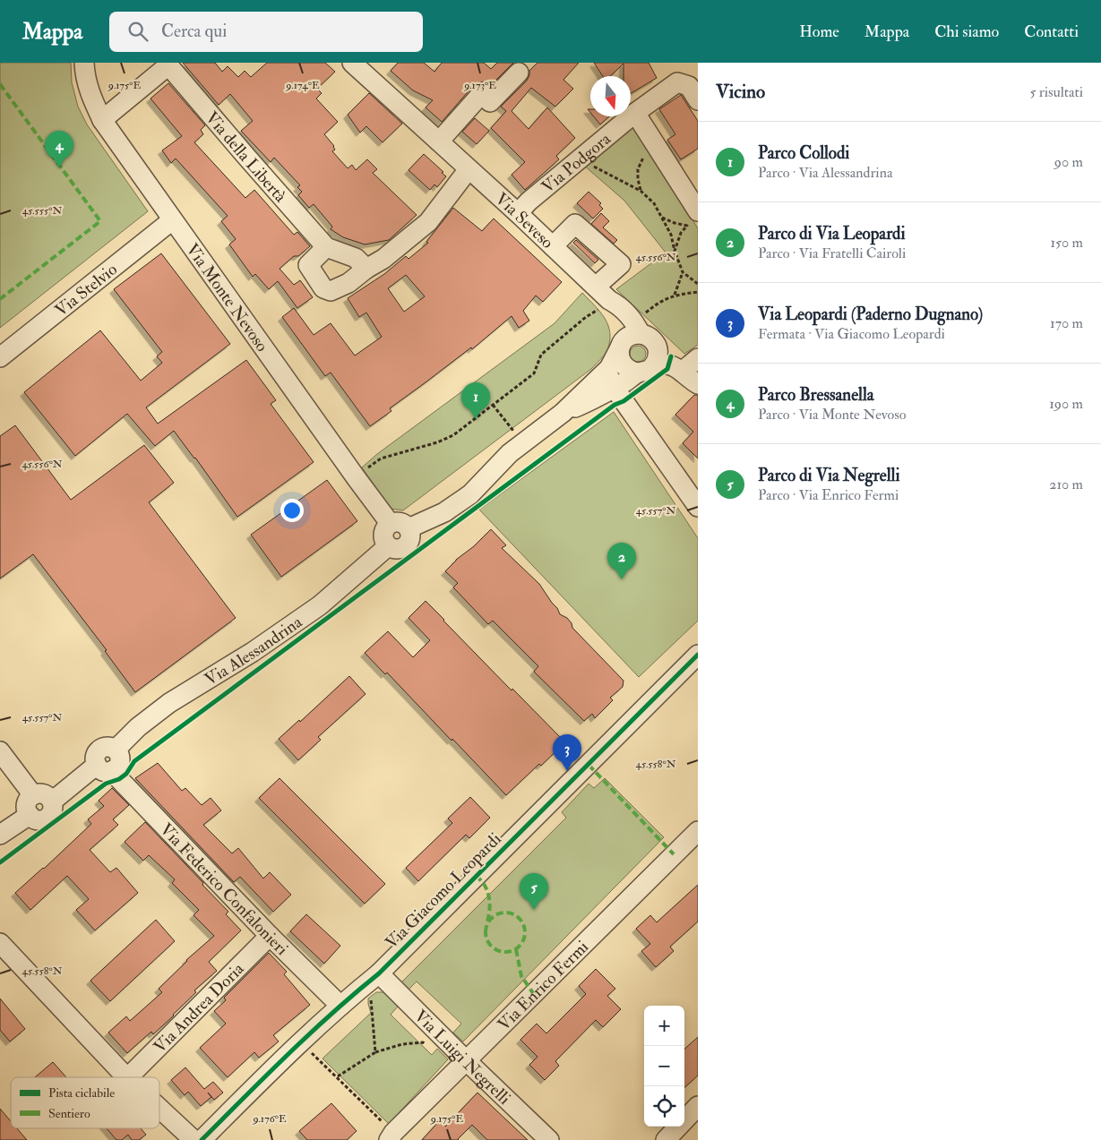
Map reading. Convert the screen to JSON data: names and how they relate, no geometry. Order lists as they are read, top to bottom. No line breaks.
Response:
{"streets":{"street":["Via della Libertà","Via Podgora","Via Seveso","Via Stelvio","Via Monte Nevoso","Via Alessandrina","Via Federico Confalonieri","Via Giacomo Leopardi","Via Enrico Fermi","Via Andrea Doria","Via Luigi Negrelli"]},"crossings":[["Via della Libertà","Via Monte Nevoso"],["Via Podgora","Via Seveso"],["Via Stelvio","Via Monte Nevoso"],["Via Monte Nevoso","Via Alessandrina"],["Via Alessandrina","Via Federico Confalonieri"],["Via Federico Confalonieri","Via Giacomo Leopardi"],["Via Federico Confalonieri","Via Andrea Doria"],["Via Giacomo Leopardi","Via Luigi Negrelli"],["Via Enrico Fermi","Via Luigi Negrelli"]],"legend":["Pista ciclabile","Sentiero"],"north":"bottom","page":{"header":"Mappa","search":"Cerca qui","nav":["Home","Mappa","Chi siamo","Contatti"],"heading":["Vicino","5 risultati"],"list":[{"mark":"1","name":"Parco Collodi","note":"Parco · Via Alessandrina","value":"90 m"},{"mark":"2","name":"Parco di Via Leopardi","note":"Parco · Via Fratelli Cairoli","value":"150 m"},{"mark":"3","name":"Via Leopardi (Paderno Dugnano)","note":"Fermata · Via Giacomo Leopardi","value":"170 m"},{"mark":"4","name":"Parco Bressanella","note":"Parco · Via Monte Nevoso","value":"190 m"},{"mark":"5","name":"Parco di Via Negrelli","note":"Parco · Via Enrico Fermi","value":"210 m"}],"pins":["4","1","2","3","5"],"map_buttons":["+","−"]},"coordinates":["9.175°E","9.174°E","9.173°E","45.555°N","45.556°N","45.557°N","45.558°N","9.176°E"]}
